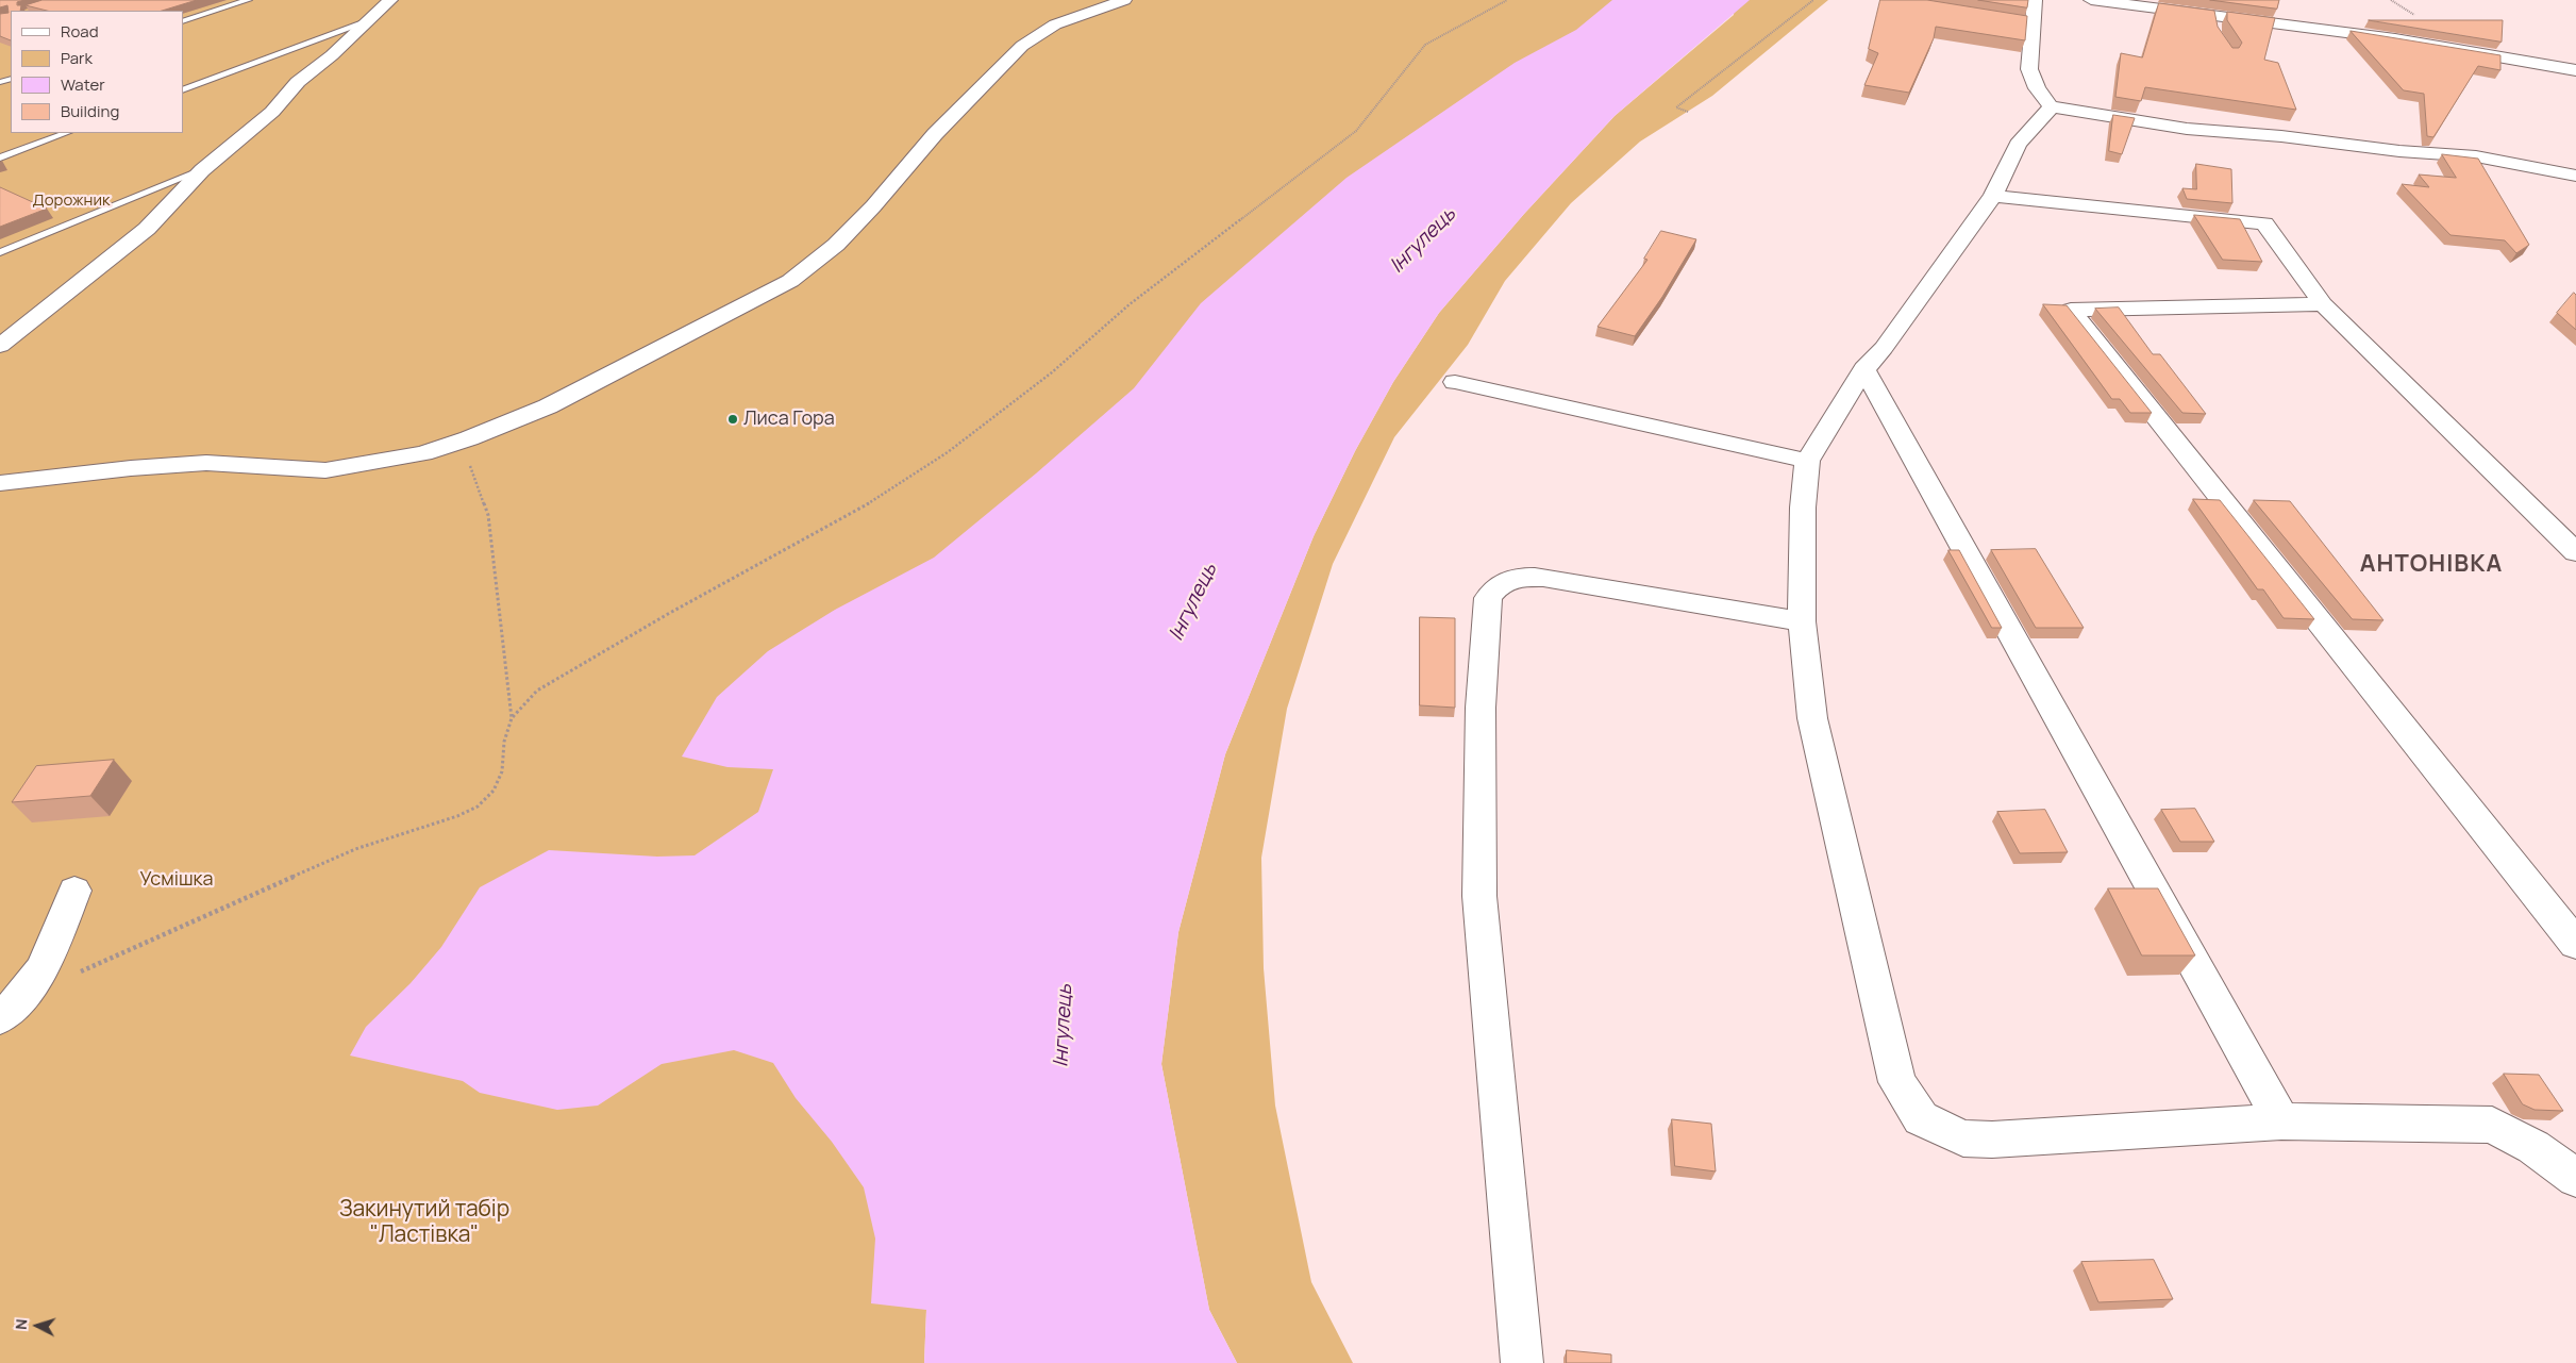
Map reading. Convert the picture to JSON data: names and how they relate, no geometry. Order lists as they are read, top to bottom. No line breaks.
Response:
{"districts":["АНТОНІВКА"],"water":["Інгулець"],"parks":["Дорожник","Усмішка","Закинутий табір \"Ластівка\""],"places":["Лиса Гора"],"legend":["Road","Park","Water","Building"],"north":"left"}
